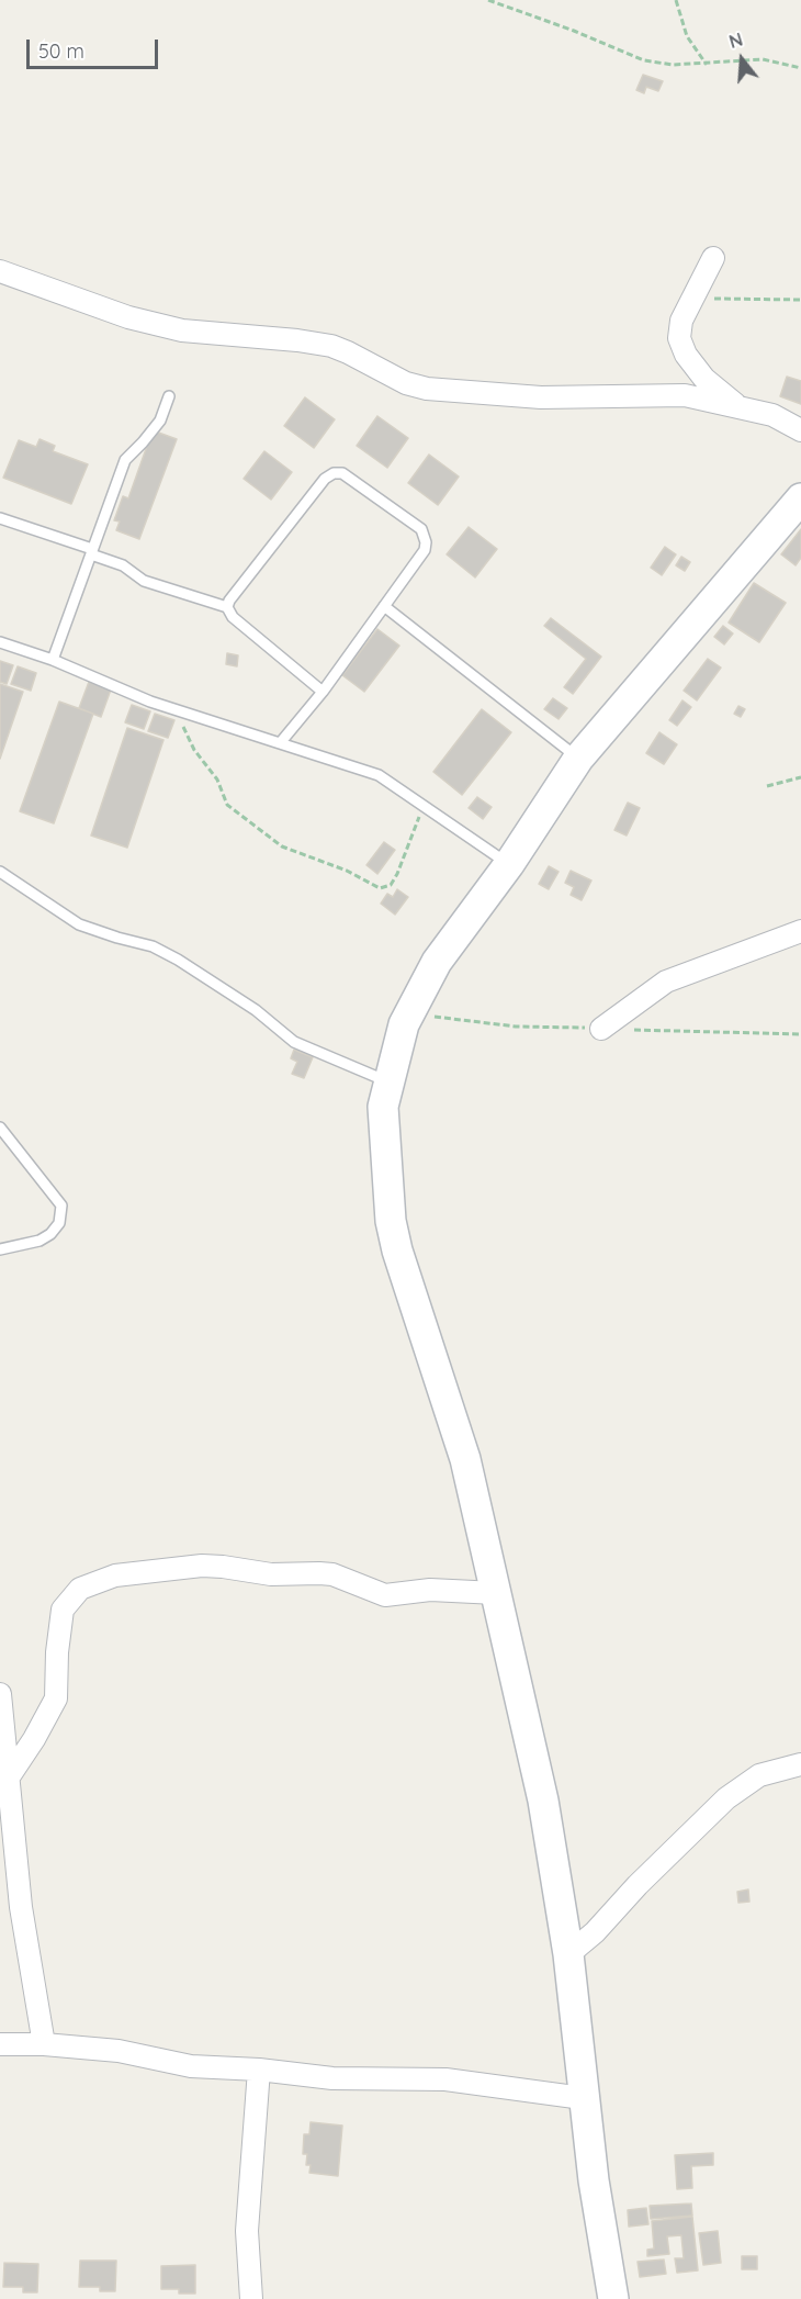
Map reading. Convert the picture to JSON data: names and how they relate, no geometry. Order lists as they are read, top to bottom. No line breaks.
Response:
{"scale_bar":"50 m","north":"top"}
